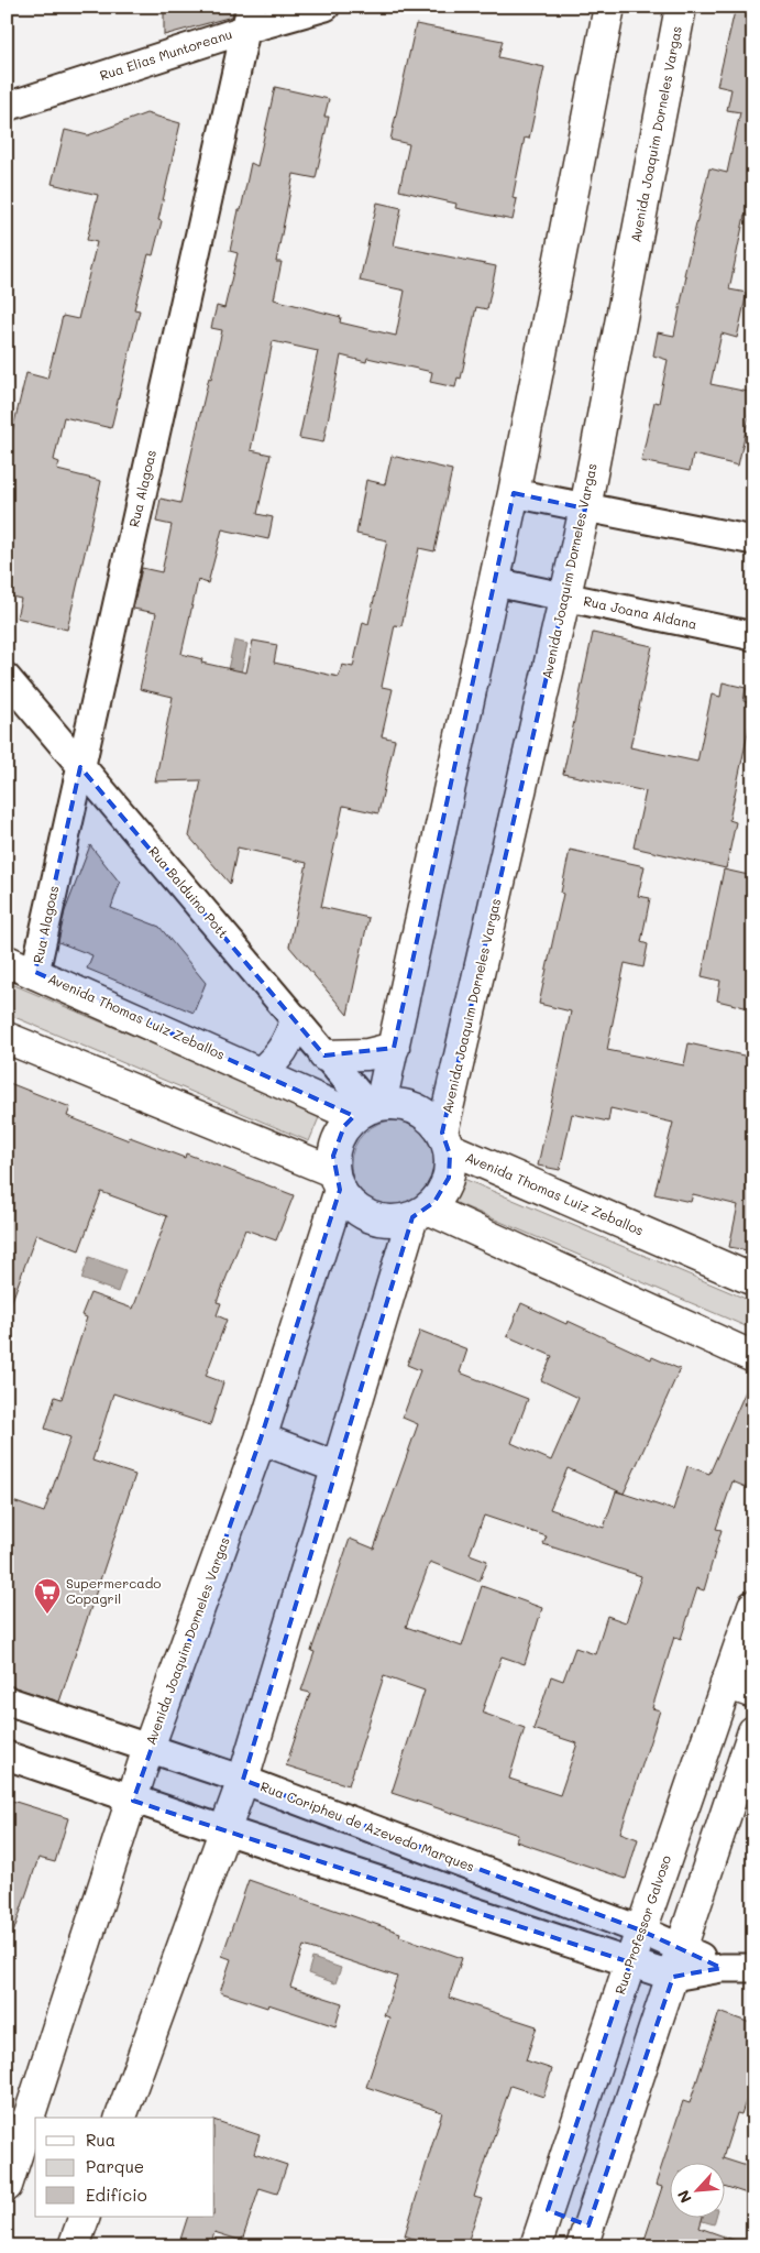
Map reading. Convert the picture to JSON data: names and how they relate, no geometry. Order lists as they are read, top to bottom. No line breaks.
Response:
{"streets":{"street":["Rua Elias Muntoreanu","Avenida Joaquim Dorneles Vargas","Rua Alagoas","Rua Joana Aldana","Rua Balduino Pott","Avenida Thomas Luiz Zeballos","Rua Coripheu de Azevedo Marques","Rua Professor Galvoso"]},"crossings":[["Rua Elias Muntoreanu","Rua Alagoas"],["Avenida Joaquim Dorneles Vargas","Rua Joana Aldana"],["Avenida Joaquim Dorneles Vargas","Rua Balduino Pott"],["Avenida Joaquim Dorneles Vargas","Avenida Thomas Luiz Zeballos"],["Avenida Joaquim Dorneles Vargas","Rua Coripheu de Azevedo Marques"],["Rua Alagoas","Rua Balduino Pott"],["Rua Alagoas","Avenida Thomas Luiz Zeballos"],["Rua Balduino Pott","Avenida Thomas Luiz Zeballos"],["Rua Coripheu de Azevedo Marques","Rua Professor Galvoso"]],"places":{"supermarket":["Supermercado Copagril"]},"legend":["Rua","Parque","Edifício"],"north":"bottom left"}
